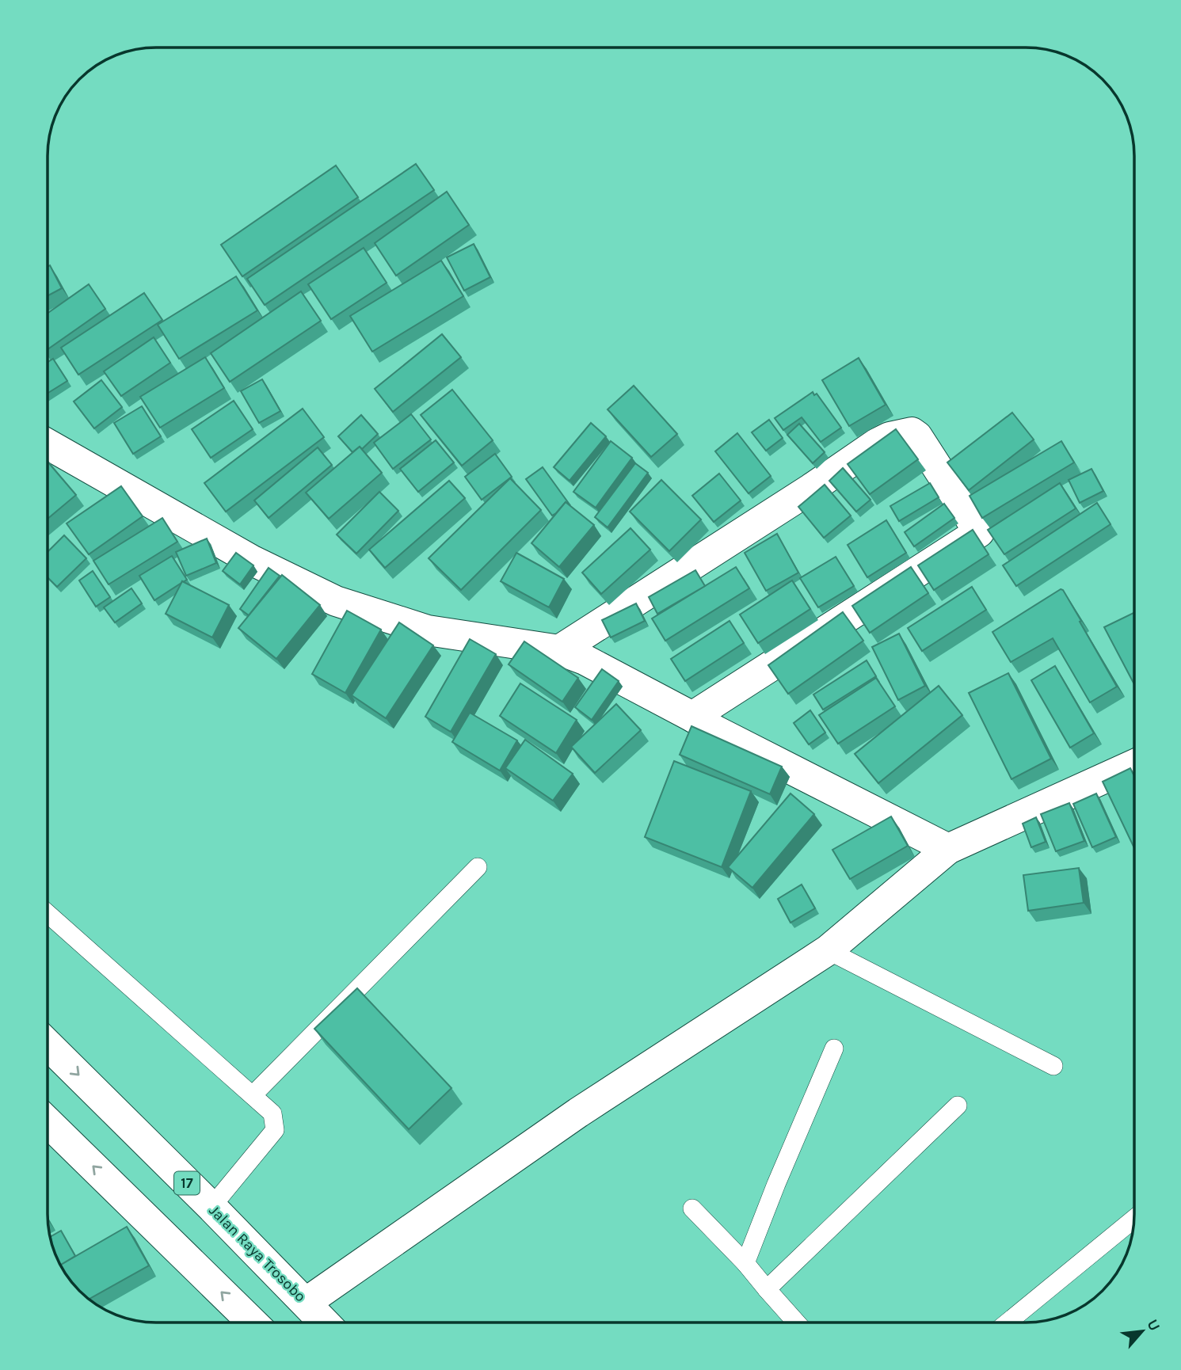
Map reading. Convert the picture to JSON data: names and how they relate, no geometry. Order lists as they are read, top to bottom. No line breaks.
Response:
{"streets":{"main road":["17","Jalan Raya Trosobo"]},"north":"top right"}
